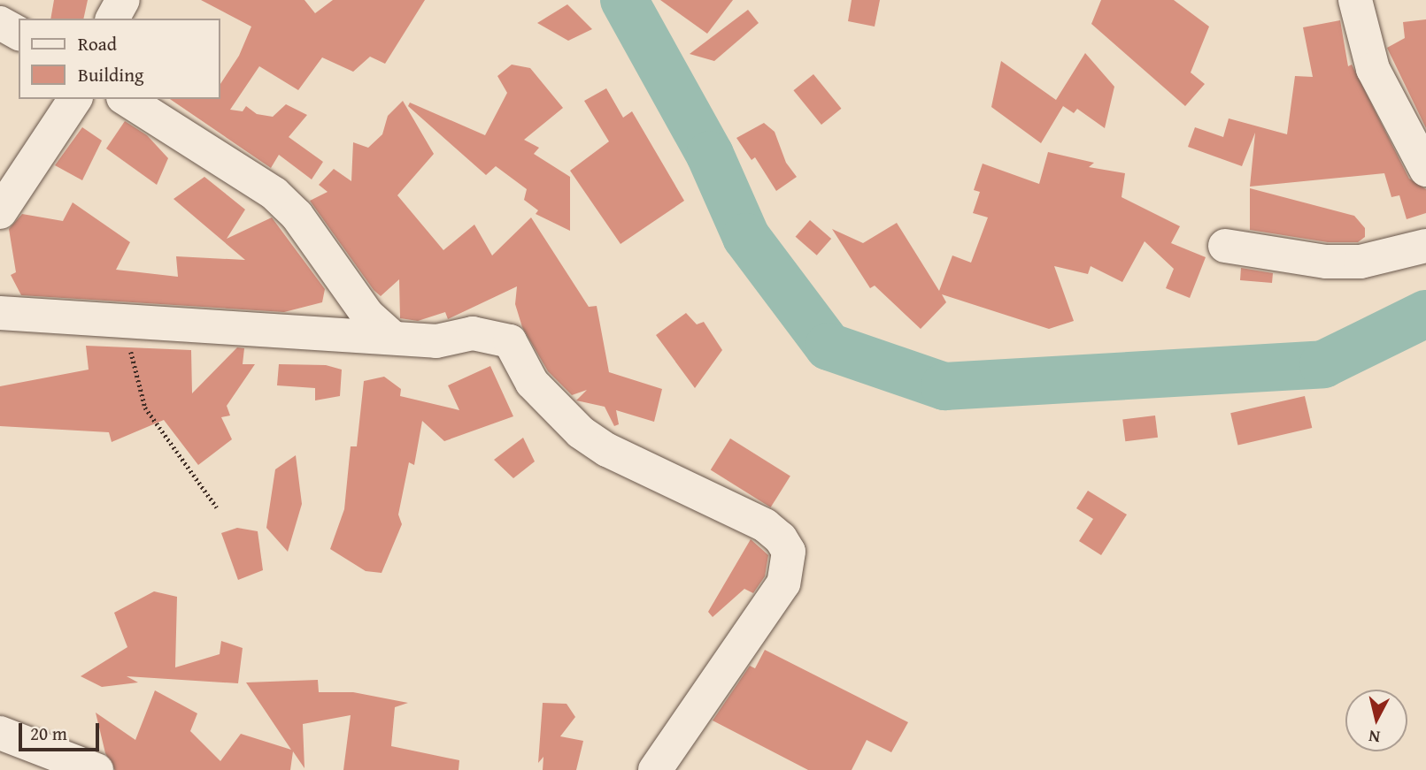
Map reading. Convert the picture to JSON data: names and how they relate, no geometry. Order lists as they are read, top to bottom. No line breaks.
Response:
{"legend":["Road","Building"],"scale_bar":"20 m","north":"bottom"}
